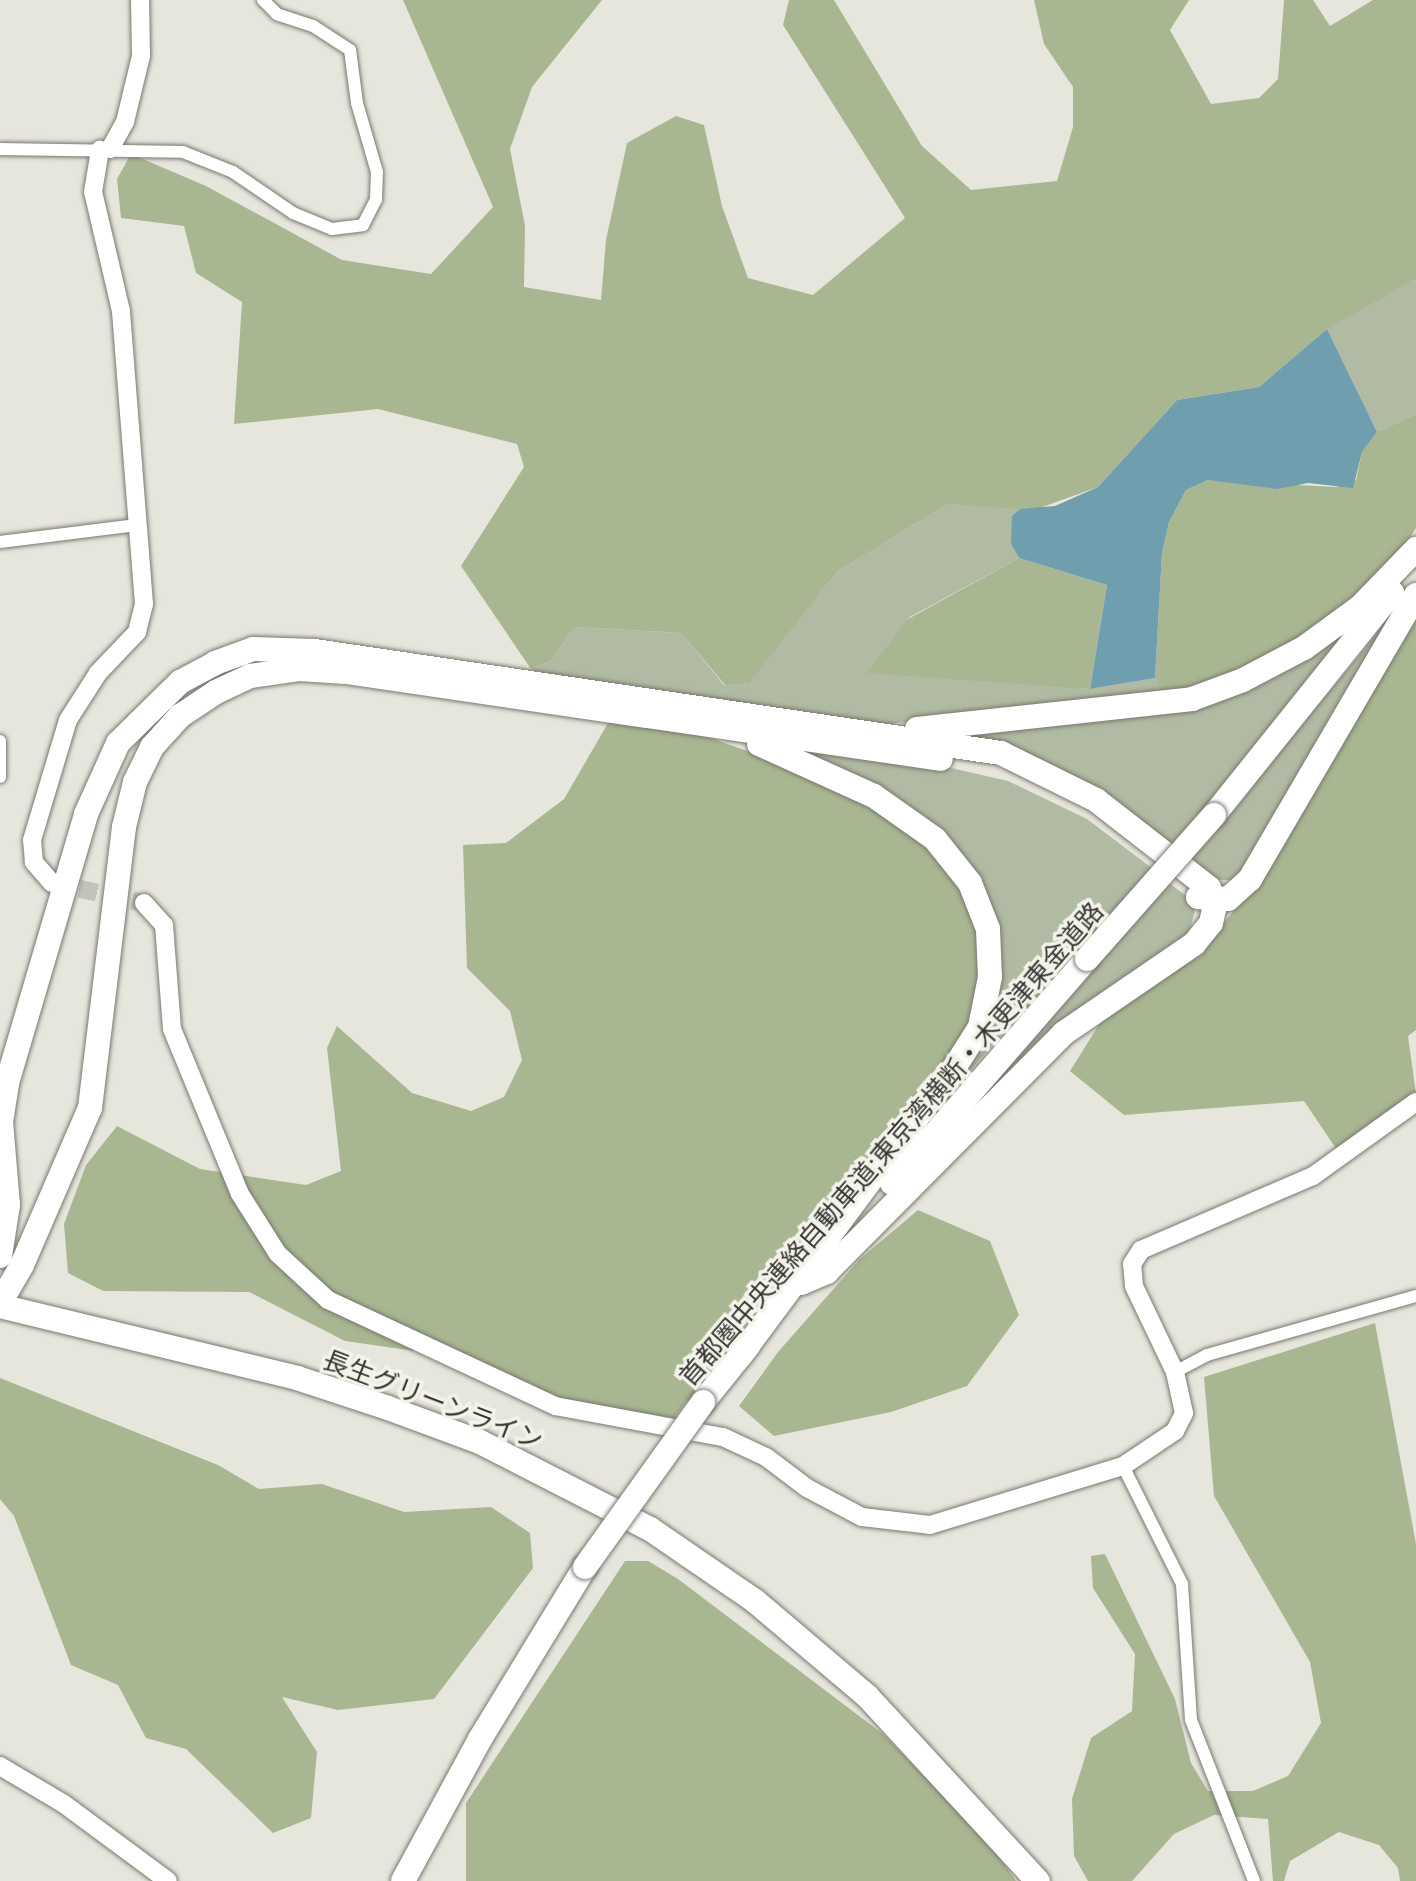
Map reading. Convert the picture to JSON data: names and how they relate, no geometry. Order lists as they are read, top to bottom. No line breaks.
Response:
{"streets":{"highway":["首都圏中央連絡自動車道;東京湾横断・木更津東金道路","長生グリーンライン"]}}
